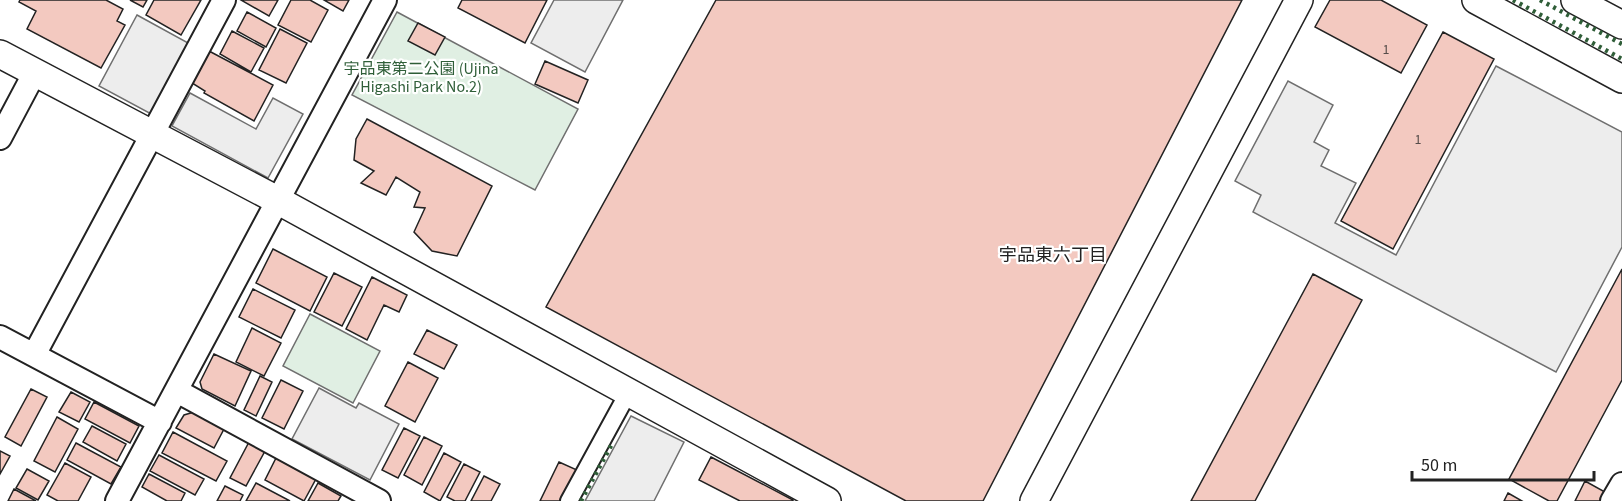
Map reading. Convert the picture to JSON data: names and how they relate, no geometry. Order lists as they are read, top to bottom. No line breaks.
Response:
{"districts":["宇品東六丁目"],"parks":["宇品東第二公園 (Ujina Higashi Park No.2)"],"house_numbers":["1","1"],"scale_bar":"50 m"}
